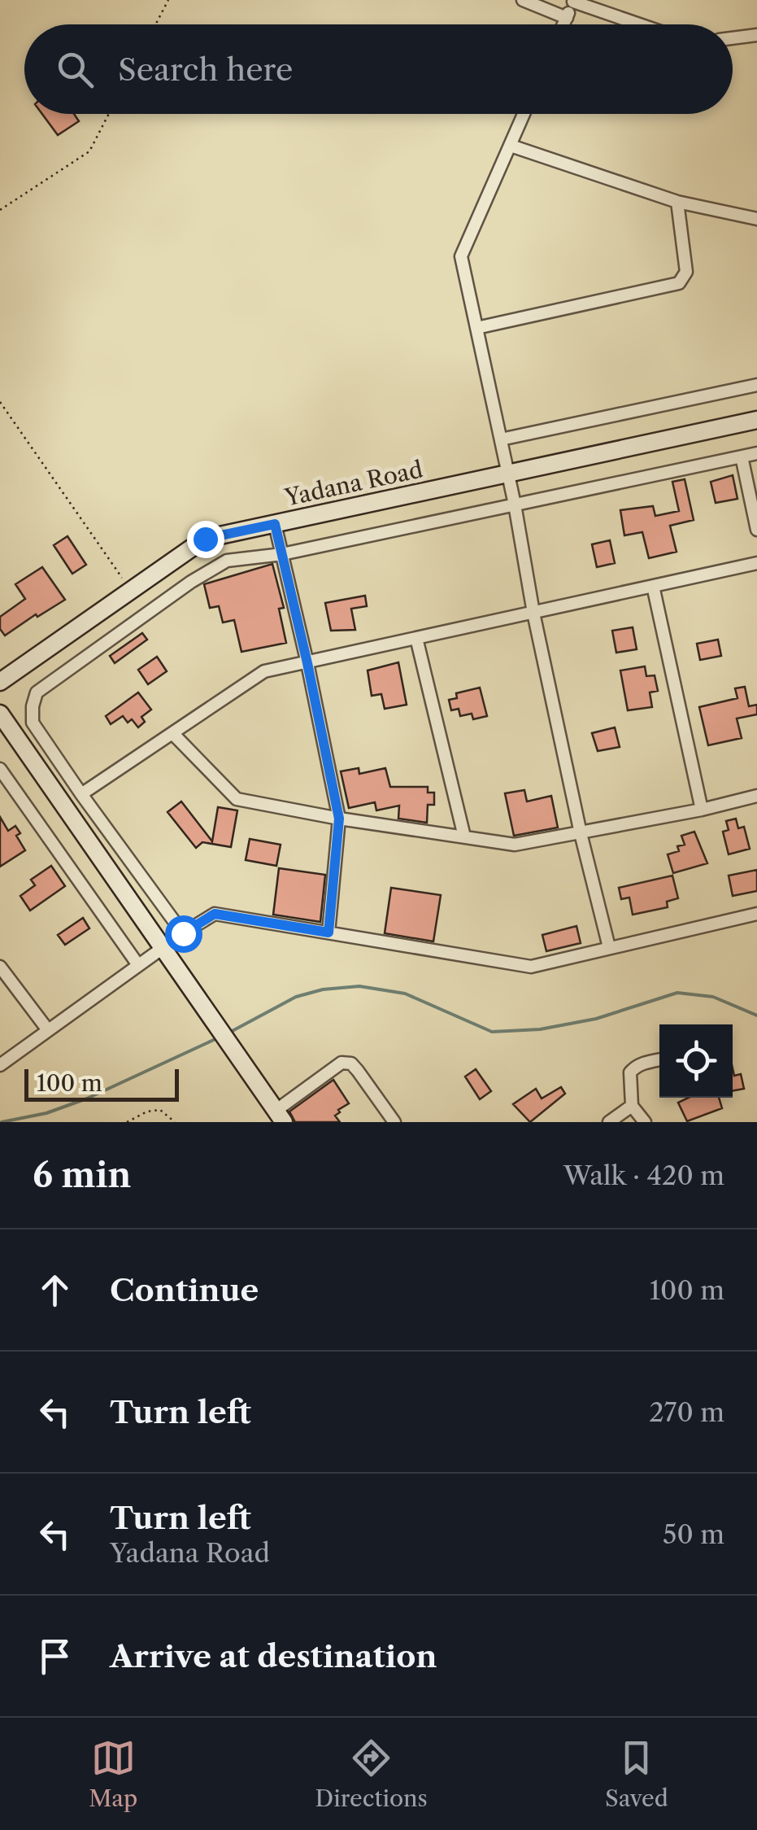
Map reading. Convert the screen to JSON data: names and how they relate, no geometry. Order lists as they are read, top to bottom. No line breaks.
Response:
{"streets":{"main road":["Yadana Road"]},"scale_bar":"100 m","page":{"search":"Search here","scale":"100 m","heading":["6 min","Walk · 420 m"],"list":[["Continue","100 m"],["Turn left","270 m"],["Turn left","Yadana Road","50 m"],"Arrive at destination"],"nav":["Map","Directions","Saved"]}}
